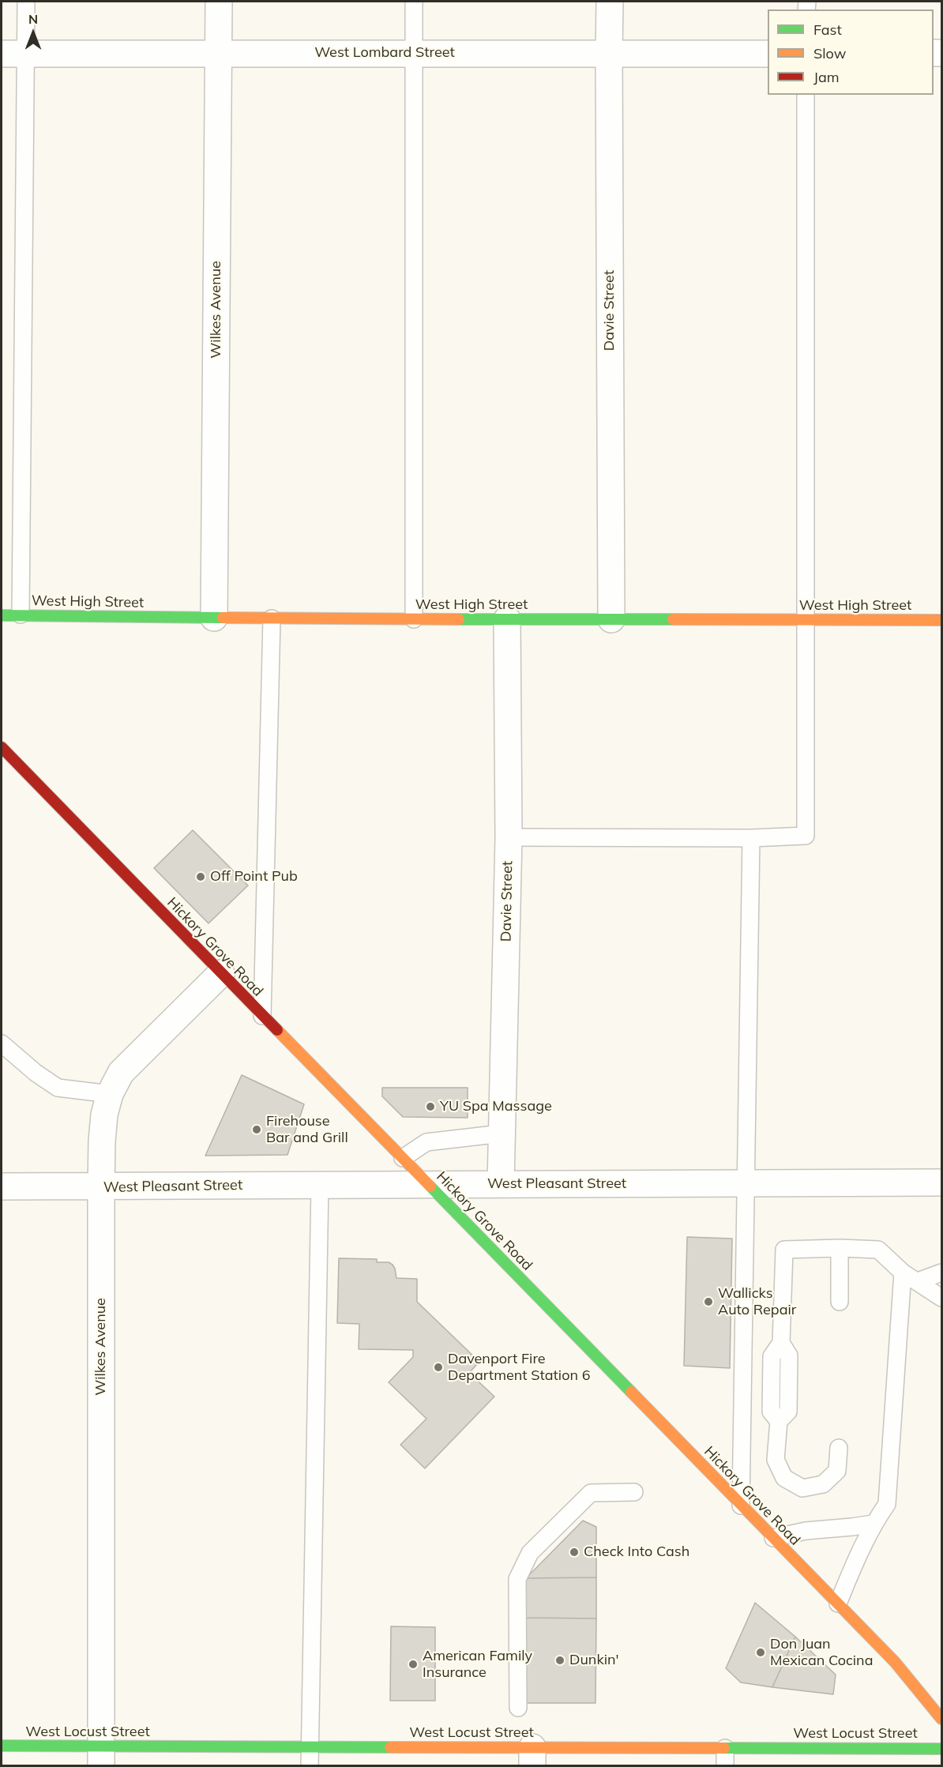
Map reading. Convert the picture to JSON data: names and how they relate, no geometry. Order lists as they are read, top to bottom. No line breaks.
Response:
{"streets":{"main road":["West High Street","Hickory Grove Road","West Locust Street"],"street":["West Lombard Street","Wilkes Avenue","Davie Street","West Pleasant Street"]},"crossings":[["West Lombard Street","Wilkes Avenue"],["West Lombard Street","Davie Street"],["Wilkes Avenue","West High Street"],["Wilkes Avenue","Hickory Grove Road"],["Wilkes Avenue","West Pleasant Street"],["Wilkes Avenue","West Locust Street"],["Davie Street","West High Street"],["Davie Street","West Pleasant Street"],["Hickory Grove Road","West Pleasant Street"]],"places":["Off Point Pub","YU Spa Massage","Firehouse Bar and Grill","Wallicks Auto Repair","Davenport Fire Department Station 6","Check Into Cash","Don Juan Mexican Cocina","Dunkin'","American Family Insurance"],"legend":["Fast","Slow","Jam"],"north":"top"}
